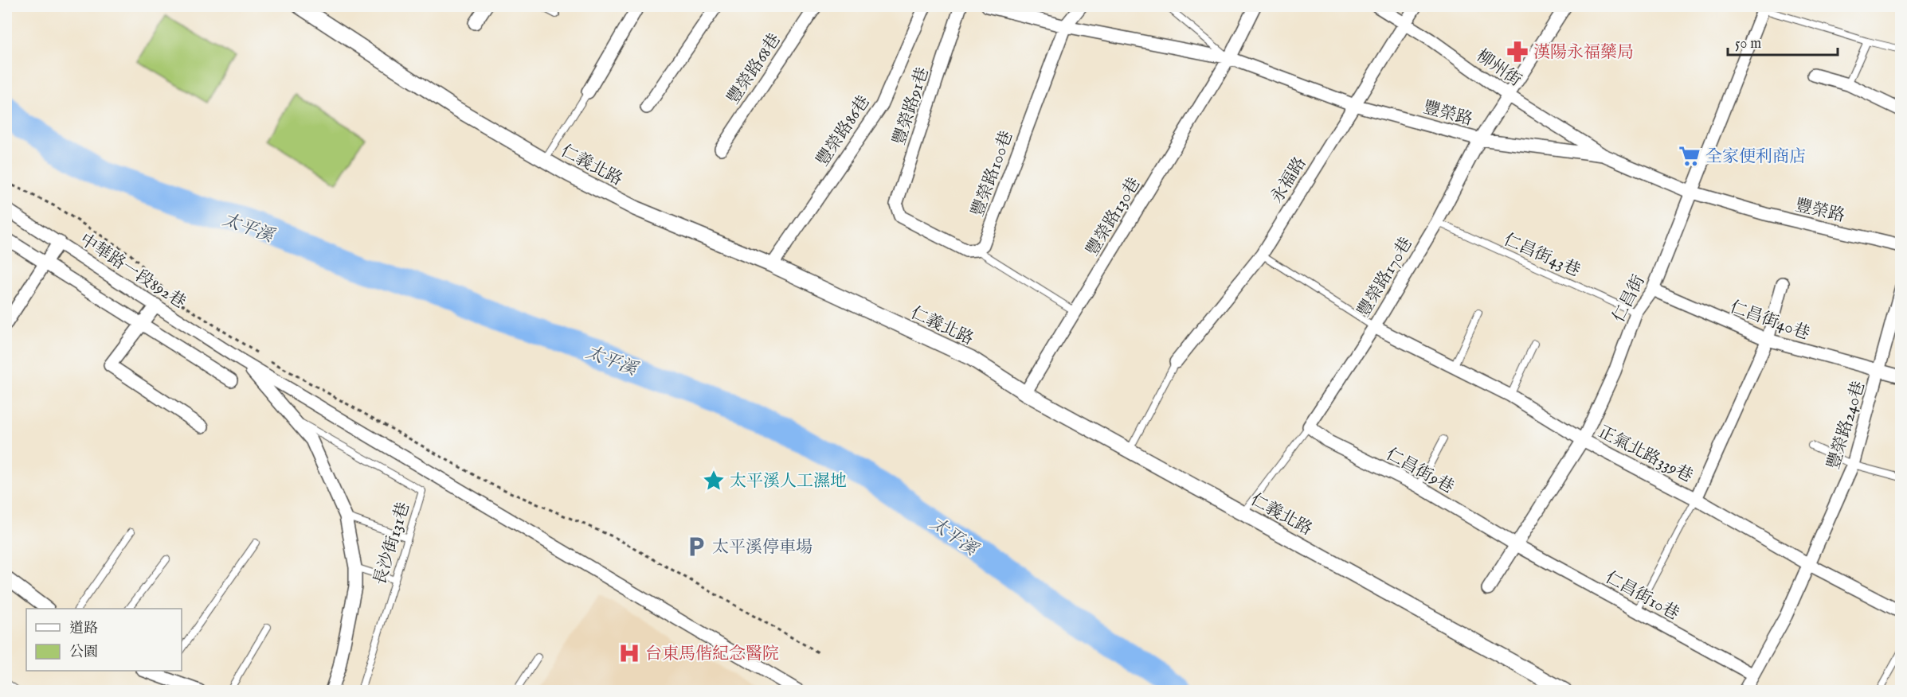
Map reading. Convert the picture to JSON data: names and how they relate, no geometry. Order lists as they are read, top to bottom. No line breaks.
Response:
{"streets":{"street":["柳州街","豐榮路68巷","豐榮路91巷","豐榮路","豐榮路86巷","仁義北路","豐榮路100巷","永福路","豐榮路130巷","中華路一段892巷","豐榮路170巷","仁昌街","仁昌街40巷","豐榮路240巷","正氣北路339巷","仁昌街9巷","仁昌街10巷"],"lane":["仁昌街43巷","長沙街131巷"]},"crossings":[["柳州街","豐榮路"],["柳州街","永福路"],["柳州街","豐榮路170巷"],["豐榮路91巷","豐榮路100巷"],["豐榮路","豐榮路100巷"],["豐榮路","永福路"],["豐榮路","豐榮路130巷"],["豐榮路","豐榮路170巷"],["豐榮路","仁昌街"],["豐榮路86巷","仁義北路"],["仁義北路","豐榮路130巷"],["仁昌街43巷","豐榮路170巷"],["仁昌街43巷","仁昌街"],["豐榮路170巷","正氣北路339巷"],["豐榮路170巷","仁昌街9巷"],["仁昌街","仁昌街40巷"],["仁昌街","正氣北路339巷"],["仁昌街","仁昌街9巷"],["仁昌街","仁昌街10巷"],["仁昌街40巷","豐榮路240巷"],["豐榮路240巷","正氣北路339巷"],["豐榮路240巷","仁昌街10巷"],["仁昌街9巷","仁昌街10巷"]],"water":["太平溪"],"places":{"pharmacy":["漢陽永福藥局"],"supermarket":["全家便利商店"],"place":["太平溪人工濕地"],"parking":["太平溪停車場"],"hospital":["台東馬偕紀念醫院"]},"legend":["道路","公園"],"scale_bar":"50 m"}
